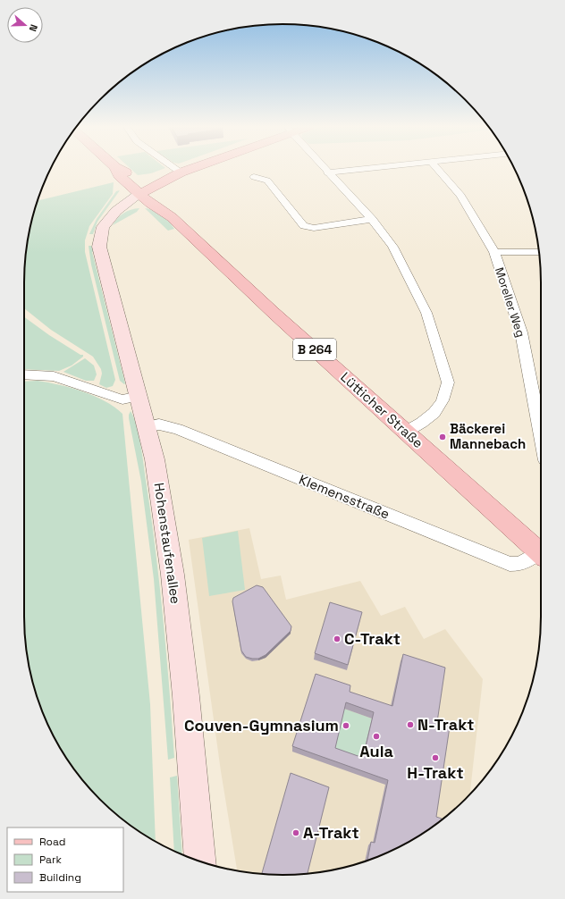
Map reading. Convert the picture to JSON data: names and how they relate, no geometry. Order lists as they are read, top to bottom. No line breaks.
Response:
{"streets":{"main road":["B 264","Lütticher Straße","Hohenstaufenallee"],"street":["Moreller Weg","Klemensstraße"]},"crossings":[["Lütticher Straße","Hohenstaufenallee"],["Klemensstraße","Hohenstaufenallee"]],"places":["Bäckerei Mannebach","C-Trakt","N-Trakt","Couven-Gymnasium","Aula","H-Trakt","A-Trakt"],"legend":["Road","Park","Building"],"north":"right"}
